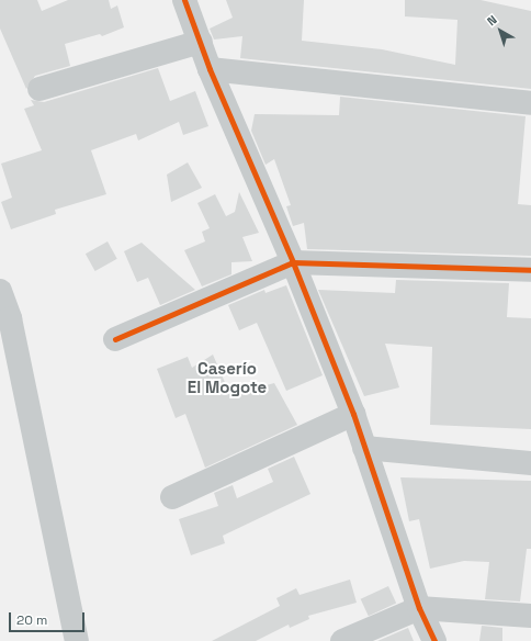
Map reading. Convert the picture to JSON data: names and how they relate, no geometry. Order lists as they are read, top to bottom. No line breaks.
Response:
{"districts":["Caserío El Mogote"],"scale_bar":"20 m","north":"top left"}
